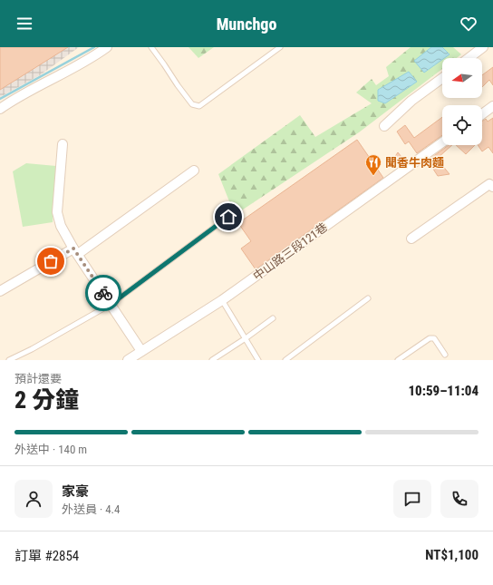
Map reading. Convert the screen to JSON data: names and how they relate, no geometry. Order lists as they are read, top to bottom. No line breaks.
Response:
{"streets":{"street":["中山路三段121巷"]},"places":{"restaurant":["聞香牛肉麵"]},"north":"left","page":{"header":"Munchgo","heading":["2 分鐘","預計還要","10:59–11:04"],"panel":["家豪","外送員 · 4.4","訂單 #2854","NT$1,100"],"bar":"外送中 · 140 m"}}
